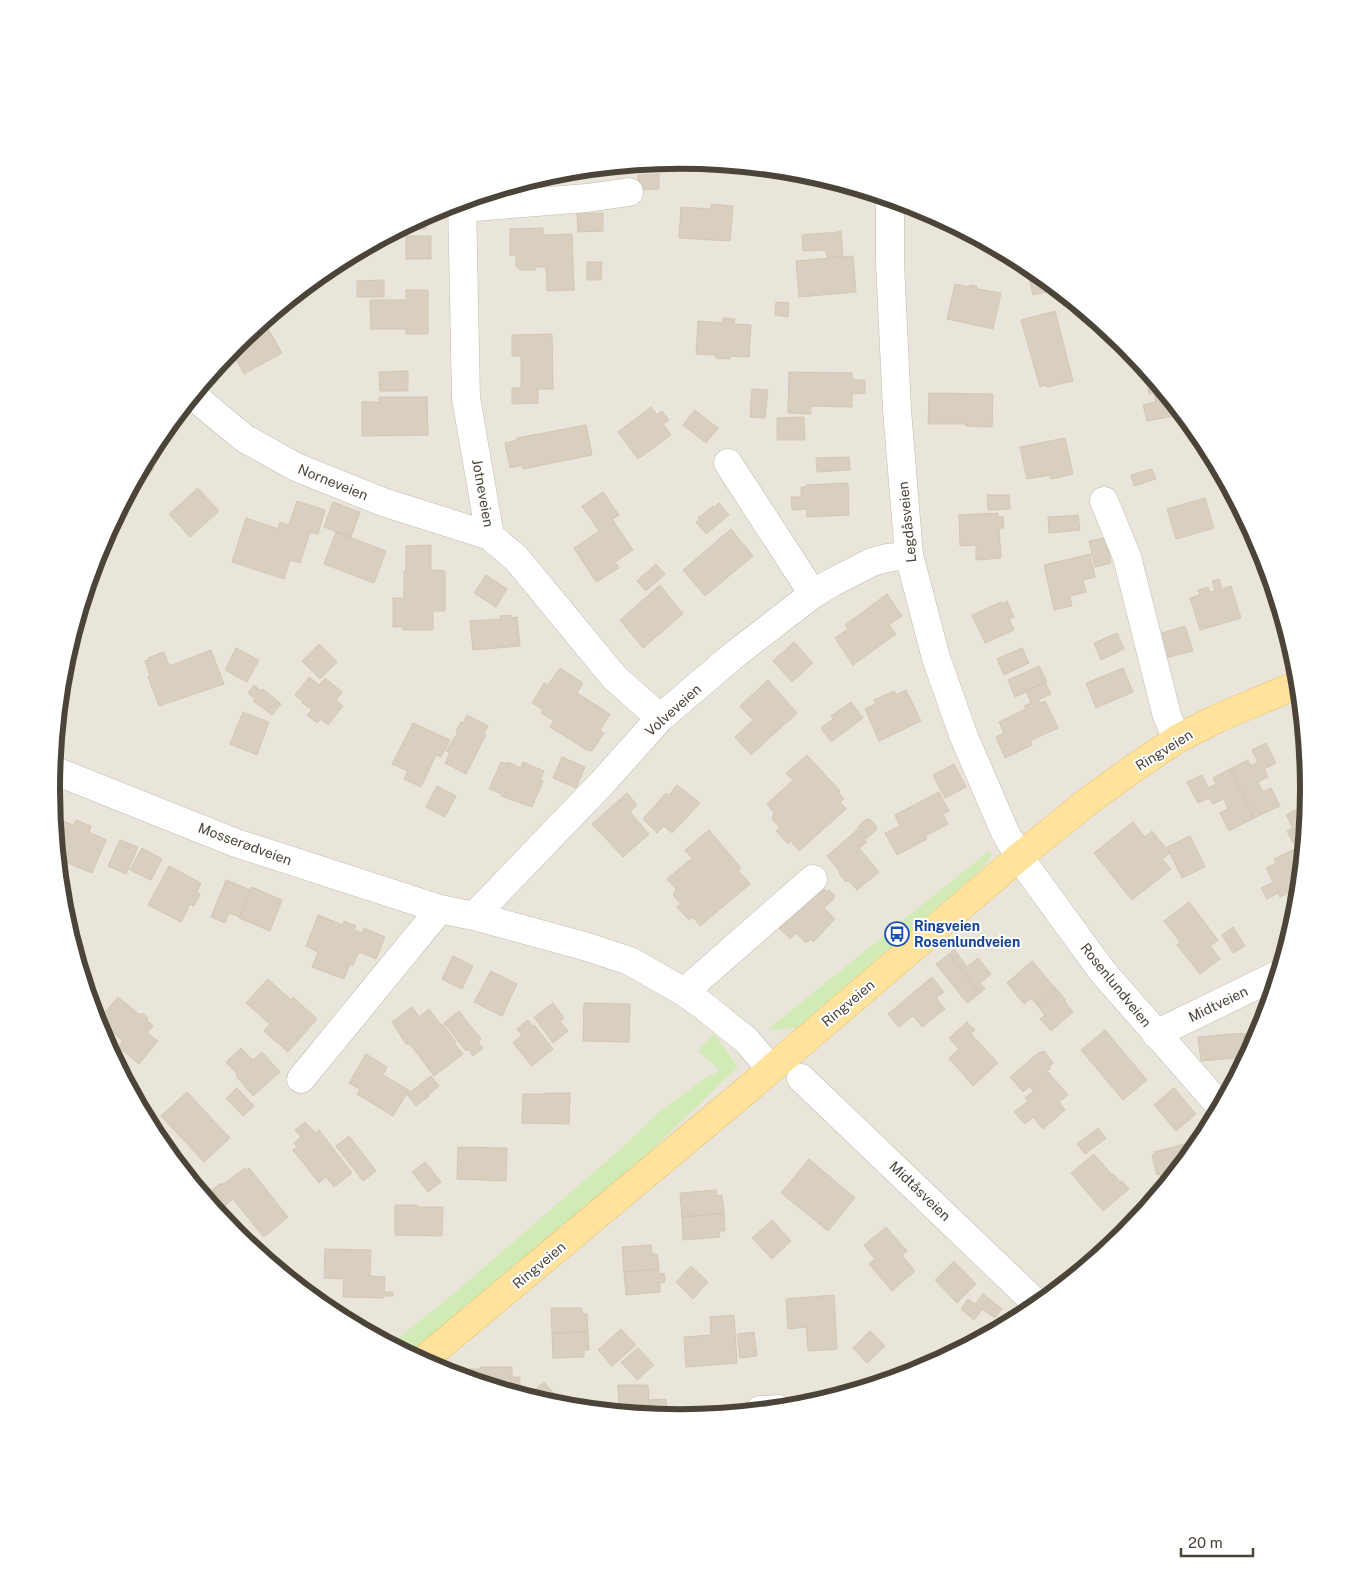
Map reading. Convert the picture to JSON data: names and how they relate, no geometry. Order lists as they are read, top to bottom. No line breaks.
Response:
{"streets":{"main road":["Ringveien"],"street":["Norneveien","Jotneveien","Legdåsveien","Volveveien","Mosserødveien","Rosenlundveien","Midtveien","Midtåsveien"]},"crossings":[["Norneveien","Jotneveien"],["Jotneveien","Volveveien"],["Legdåsveien","Volveveien"],["Legdåsveien","Ringveien"],["Legdåsveien","Rosenlundveien"],["Volveveien","Mosserødveien"],["Ringveien","Mosserødveien"],["Ringveien","Rosenlundveien"],["Rosenlundveien","Midtveien"]],"places":{"bus stop":["Ringveien Rosenlundveien"]},"scale_bar":"20 m"}
